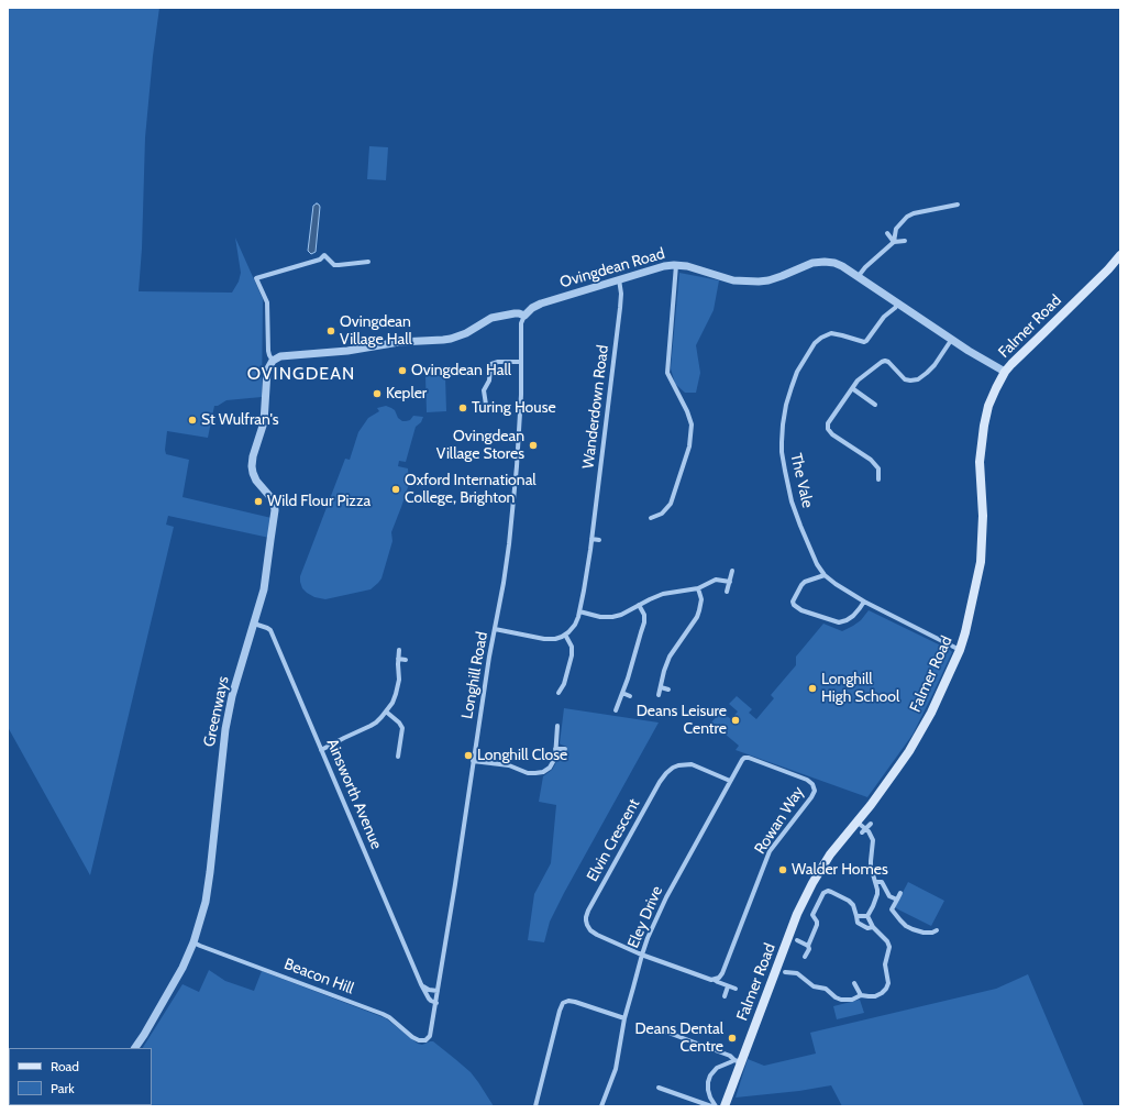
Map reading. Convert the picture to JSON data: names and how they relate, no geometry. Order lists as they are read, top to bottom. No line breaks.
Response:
{"streets":{"main road":["Falmer Road"],"street":["Ovingdean Road","Wanderdown Road","The Vale","Longhill Road","Greenways","Ainsworth Avenue","Rowan Way","Elvin Crescent","Eley Drive","Beacon Hill"]},"crossings":[["Ovingdean Road","Falmer Road"],["Ovingdean Road","Wanderdown Road"],["Ovingdean Road","The Vale"],["Ovingdean Road","Longhill Road"],["Falmer Road","The Vale"],["Longhill Road","Ainsworth Avenue"],["Longhill Road","Beacon Hill"],["Greenways","Ainsworth Avenue"],["Greenways","Beacon Hill"],["Rowan Way","Eley Drive"],["Elvin Crescent","Eley Drive"]],"districts":["OVINGDEAN"],"places":["Ovingdean Village Hall","Ovingdean Hall","Kepler","Turing House","St Wulfran's","Ovingdean Village Stores","Oxford International College, Brighton","Wild Flour Pizza","Longhill High School","Deans Leisure Centre","Longhill Close","Walder Homes","Deans Dental Centre"],"legend":["Road","Park"]}
